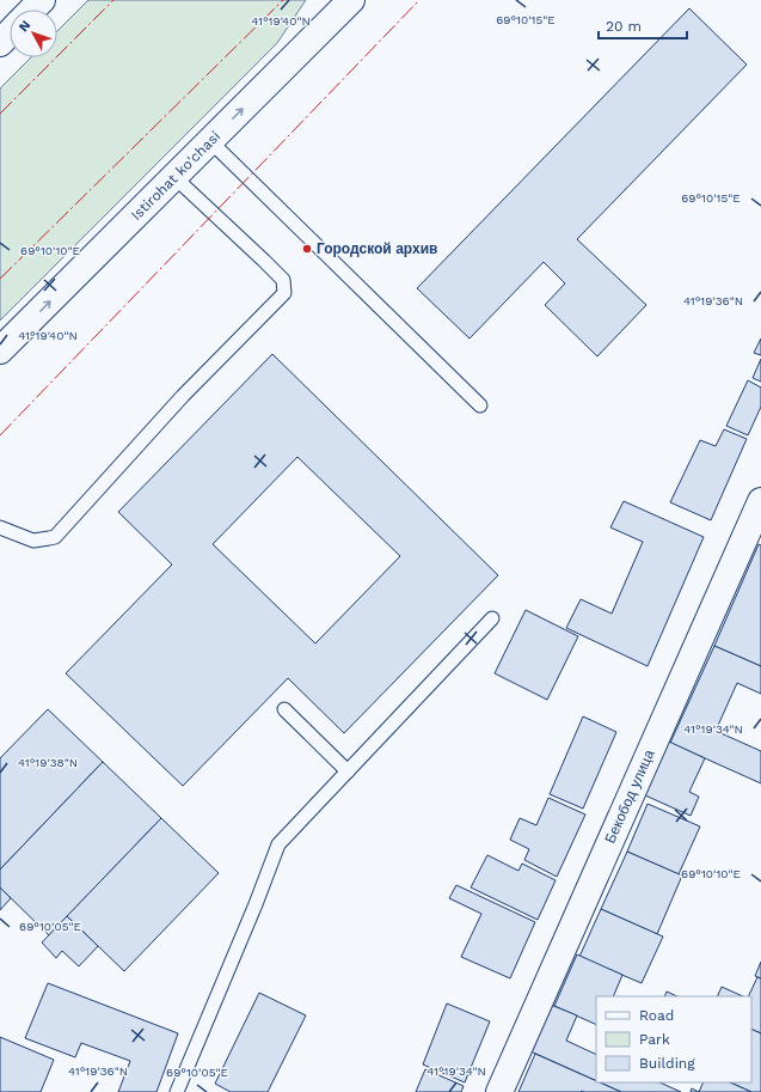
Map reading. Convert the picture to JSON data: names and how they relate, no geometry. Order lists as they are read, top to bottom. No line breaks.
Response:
{"streets":{"street":["Istirohat ko'chasi","Бекобод улица"]},"one_way":["Istirohat ko'chasi"],"places":["Городской архив"],"legend":["Road","Park","Building"],"scale_bar":"20 m","north":"top left","coordinates":["69°10'15\"E","41°19'40\"N","69°10'10\"E","41°19'36\"N","41°19'34\"N","41°19'38\"N","69°10'05\"E"]}
